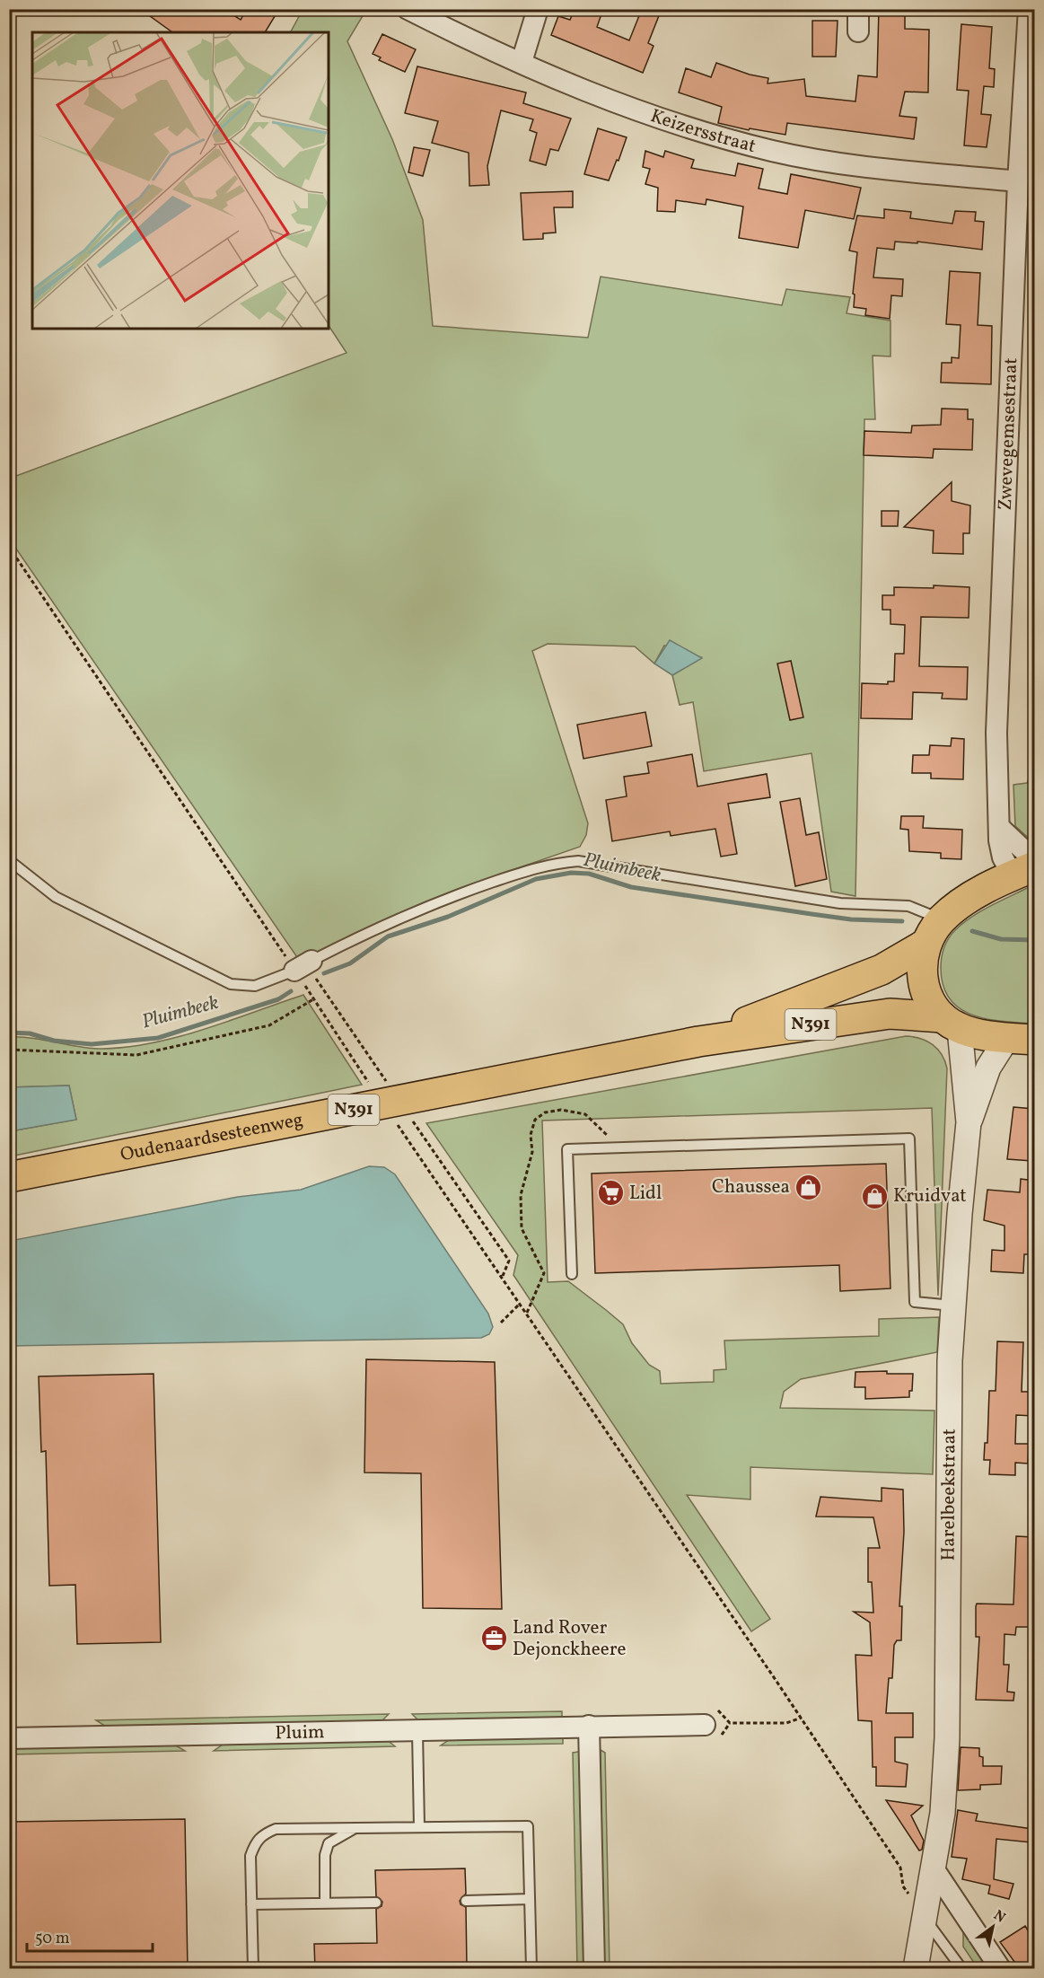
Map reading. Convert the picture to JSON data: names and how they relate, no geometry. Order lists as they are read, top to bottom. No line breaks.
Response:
{"streets":{"main road":["N391","Oudenaardsesteenweg"],"street":["Keizersstraat","Zwevegemsestraat","Harelbeekstraat","Pluim"]},"crossings":[["Keizersstraat","Zwevegemsestraat"],["Zwevegemsestraat","N391"],["N391","Oudenaardsesteenweg"],["N391","Harelbeekstraat"],["Oudenaardsesteenweg","Harelbeekstraat"]],"water":["Pluimbeek"],"places":{"shop":["Chaussea","Kruidvat"],"supermarket":["Lidl"],"office":["Land Rover Dejonckheere"]},"scale_bar":"50 m","north":"top right"}
